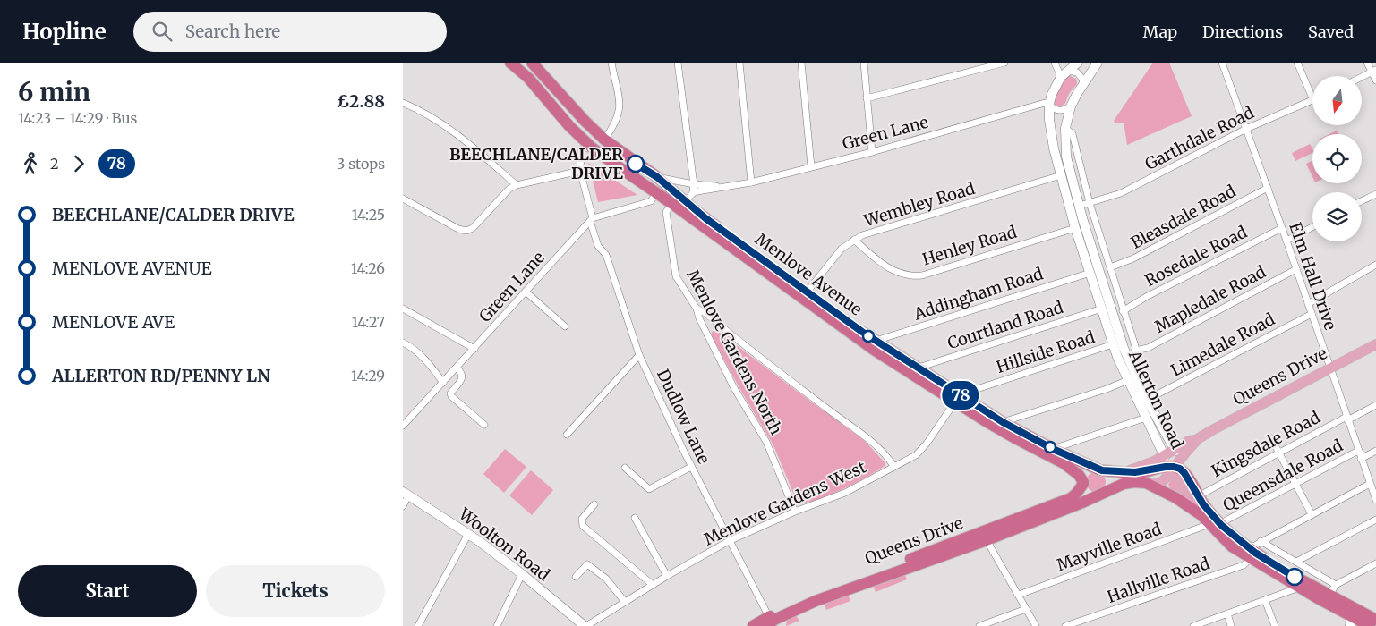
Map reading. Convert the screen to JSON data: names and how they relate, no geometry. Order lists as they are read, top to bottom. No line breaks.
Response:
{"streets":{"highway":["Menlove Avenue","Queens Drive","Allerton Road"],"main road":["Woolton Road"],"street":["Green Lane","Garthdale Road","Wembley Road","Bleasdale Road","Henley Road","Rosedale Road","Elm Hall Drive","Addingham Road","Mapledale Road","Courtland Road","Limedale Road","Menlove Gardens North","Hillside Road","Dudlow Lane","Kingsdale Road","Queensdale Road","Menlove Gardens West","Mayville Road","Hallville Road"]},"crossings":[["Green Lane","Menlove Avenue"],["Green Lane","Allerton Road"],["Green Lane","Dudlow Lane"],["Garthdale Road","Elm Hall Drive"],["Garthdale Road","Allerton Road"],["Wembley Road","Henley Road"],["Wembley Road","Menlove Avenue"],["Wembley Road","Allerton Road"],["Bleasdale Road","Elm Hall Drive"],["Bleasdale Road","Allerton Road"],["Henley Road","Allerton Road"],["Rosedale Road","Elm Hall Drive"],["Rosedale Road","Allerton Road"],["Menlove Avenue","Addingham Road"],["Menlove Avenue","Courtland Road"],["Menlove Avenue","Menlove Gardens North"],["Menlove Avenue","Hillside Road"],["Menlove Avenue","Queens Drive"],["Menlove Avenue","Dudlow Lane"],["Menlove Avenue","Menlove Gardens West"],["Elm Hall Drive","Mapledale Road"],["Elm Hall Drive","Limedale Road"],["Elm Hall Drive","Queens Drive"],["Elm Hall Drive","Kingsdale Road"],["Elm Hall Drive","Queensdale Road"],["Elm Hall Drive","Hallville Road"],["Addingham Road","Allerton Road"],["Mapledale Road","Allerton Road"],["Courtland Road","Allerton Road"],["Limedale Road","Allerton Road"],["Menlove Gardens North","Menlove Gardens West"],["Hillside Road","Allerton Road"],["Hillside Road","Menlove Gardens West"],["Queens Drive","Allerton Road"],["Queens Drive","Dudlow Lane"],["Allerton Road","Kingsdale Road"],["Allerton Road","Queensdale Road"],["Allerton Road","Mayville Road"],["Allerton Road","Hallville Road"],["Dudlow Lane","Menlove Gardens West"],["Queensdale Road","Mayville Road"],["Menlove Gardens West","Woolton Road"]],"places":["BEECHLANE/CALDER DRIVE"],"lines":["bus line 78"],"north":"bottom","page":{"header":"Hopline","search":"Search here","nav":["Map","Directions","Saved"],"heading":["6 min","14:23 – 14:29 · Bus","£2.88"],"on_map":"78","legs":["2","78","3 stops"],"list":[{"name":"BEECHLANE/CALDER DRIVE","value":"14:25"},{"name":"MENLOVE AVENUE","value":"14:26"},{"name":"MENLOVE AVE","value":"14:27"},{"name":"ALLERTON RD/PENNY LN","value":"14:29"}],"buttons":["Start","Tickets"]}}
